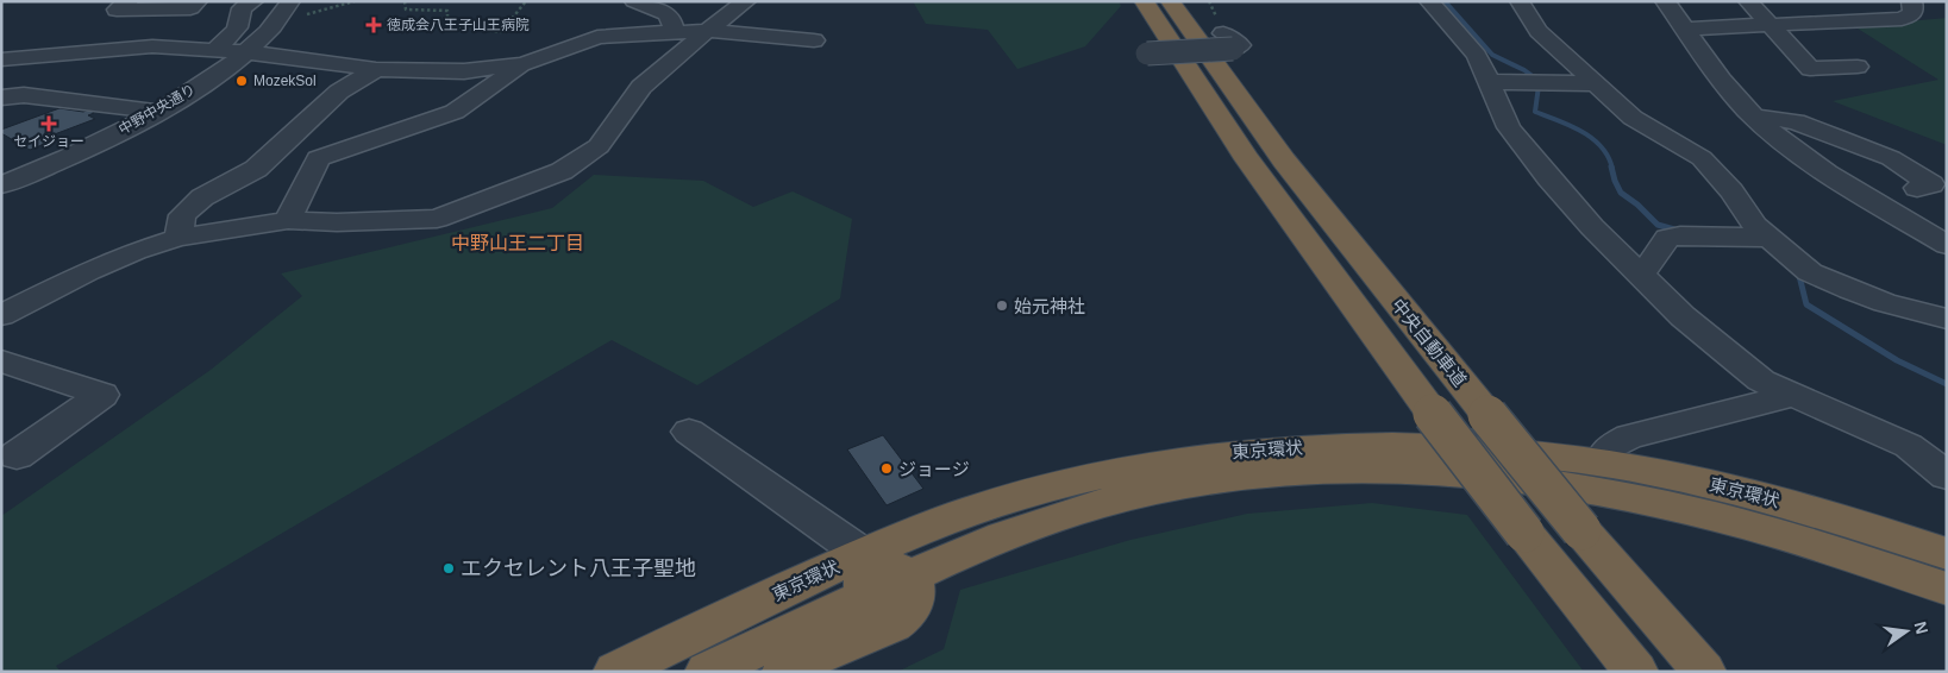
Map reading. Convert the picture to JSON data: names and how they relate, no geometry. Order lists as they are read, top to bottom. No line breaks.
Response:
{"streets":{"highway":["中央自動車道","東京環状"],"street":["中野中央通り"]},"districts":["中野山王二丁目"],"places":{"health":["徳成会八王子山王病院","セイジョー"],"other":["MozekSol","始元神社","ジョージ","エクセレント八王子聖地"]},"north":"right"}
